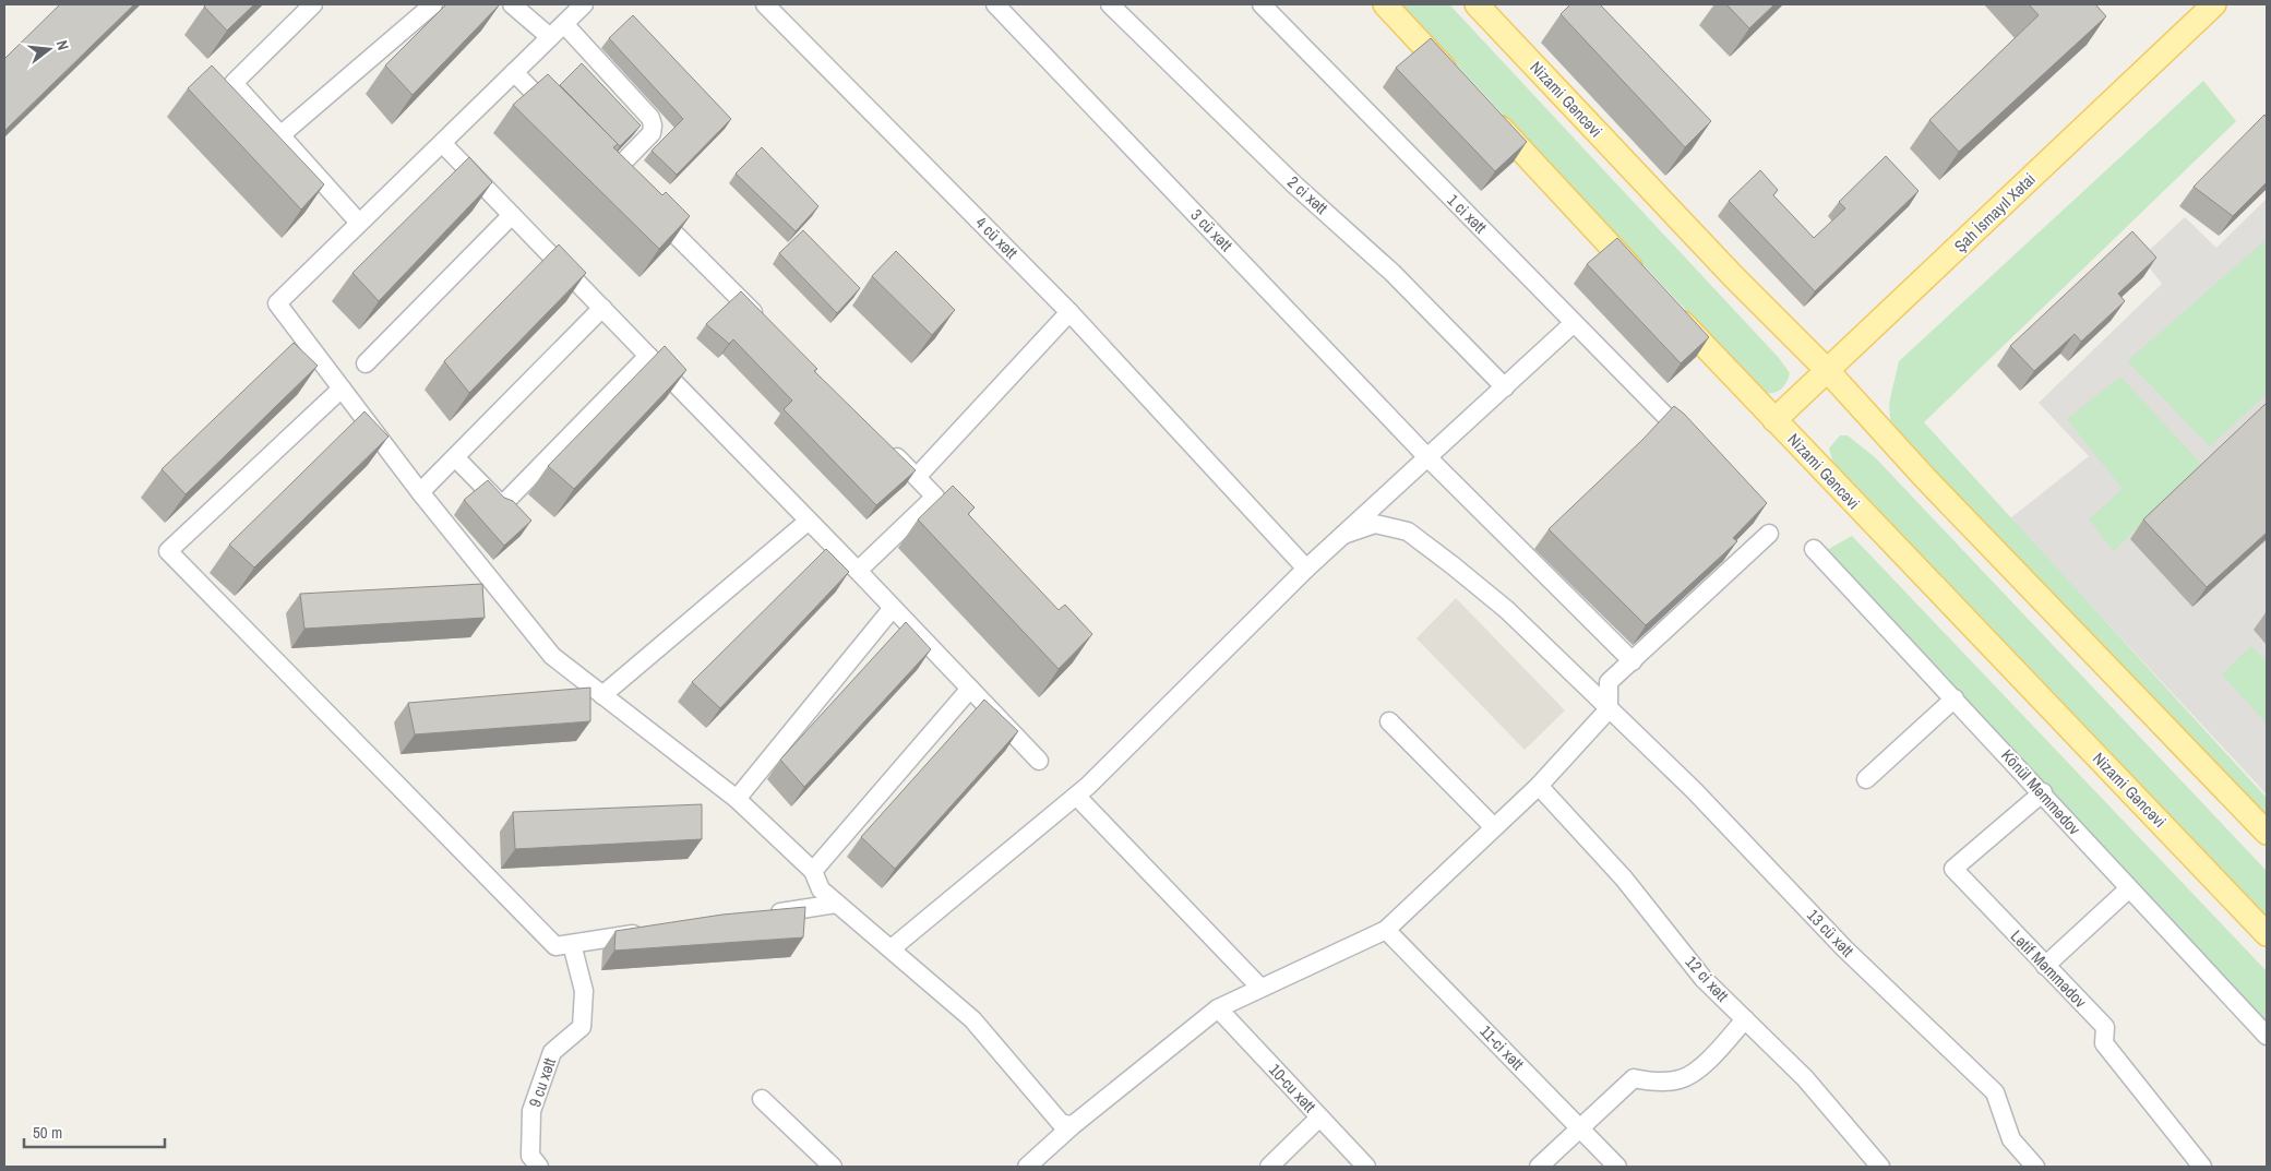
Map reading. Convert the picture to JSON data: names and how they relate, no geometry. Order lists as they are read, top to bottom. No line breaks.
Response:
{"streets":{"main road":["Nizami Gəncəvi","Şah İsmayıl Xətai"],"street":["2 ci xətt","1 ci xətt","3 cü xətt","4 cü xətt","Könül Məmmədov","13 cü xətt","Lətif Məmmədov","12 ci xətt","11-ci xətt","9 cu xətt","10-cu xətt"]},"crossings":[["Nizami Gəncəvi","Şah İsmayıl Xətai"],["Könül Məmmədov","Lətif Məmmədov"]],"scale_bar":"50 m","north":"right"}
